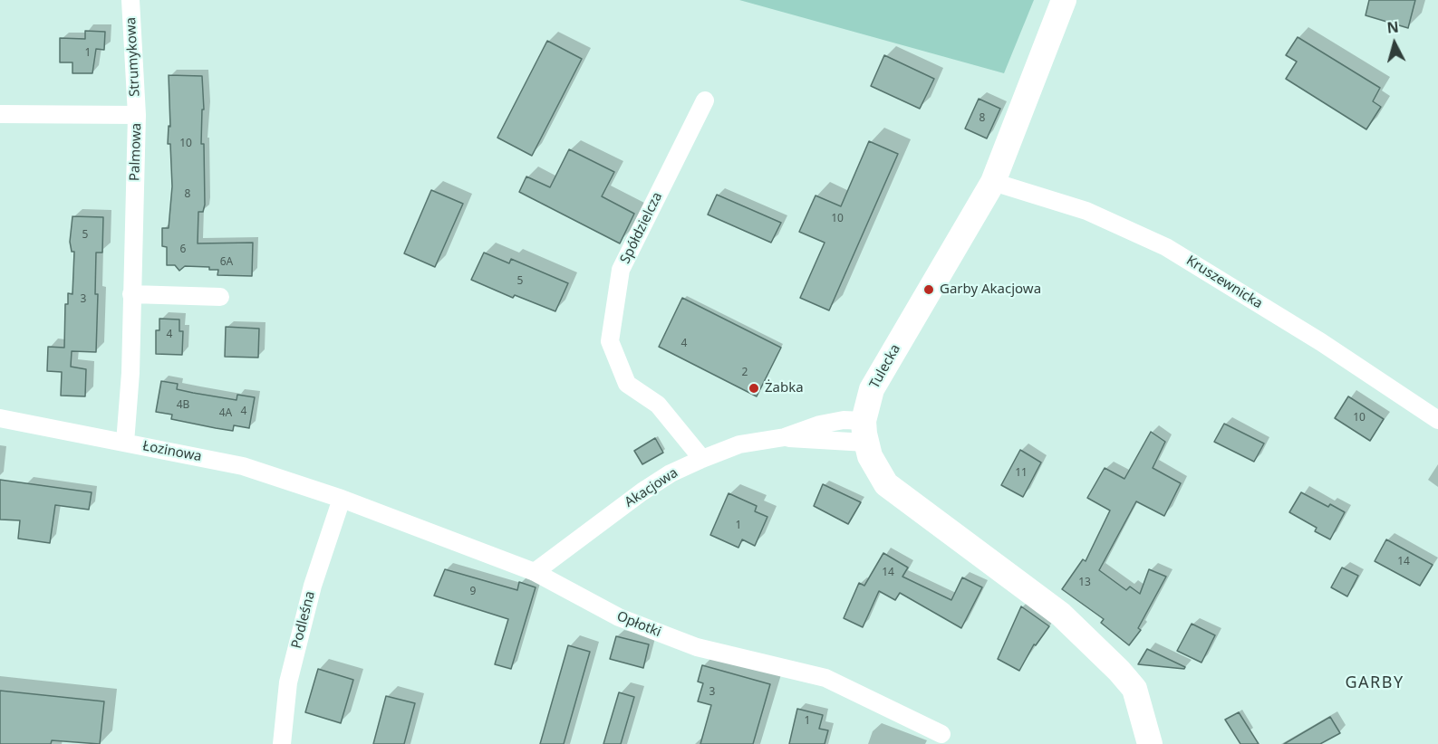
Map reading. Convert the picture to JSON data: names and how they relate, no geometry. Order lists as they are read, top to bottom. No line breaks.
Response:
{"streets":{"street":["Strumykowa","Palmowa","Spółdzielcza","Kruszewnicka","Tulecka","Łozinowa","Akacjowa","Podleśna","Opłotki"]},"crossings":[["Strumykowa","Palmowa"],["Palmowa","Łozinowa"],["Spółdzielcza","Akacjowa"],["Kruszewnicka","Tulecka"],["Tulecka","Akacjowa"],["Łozinowa","Podleśna"],["Łozinowa","Opłotki"],["Akacjowa","Opłotki"],["Podleśna","Opłotki"]],"districts":["GARBY"],"places":["Garby Akacjowa","Żabka"],"house_numbers":["1","8","10","8","10","5","6","6A","5","3","4","4","2","4B","4","4A","10","11","1","14","14","13","9","3","1"],"north":"top"}
